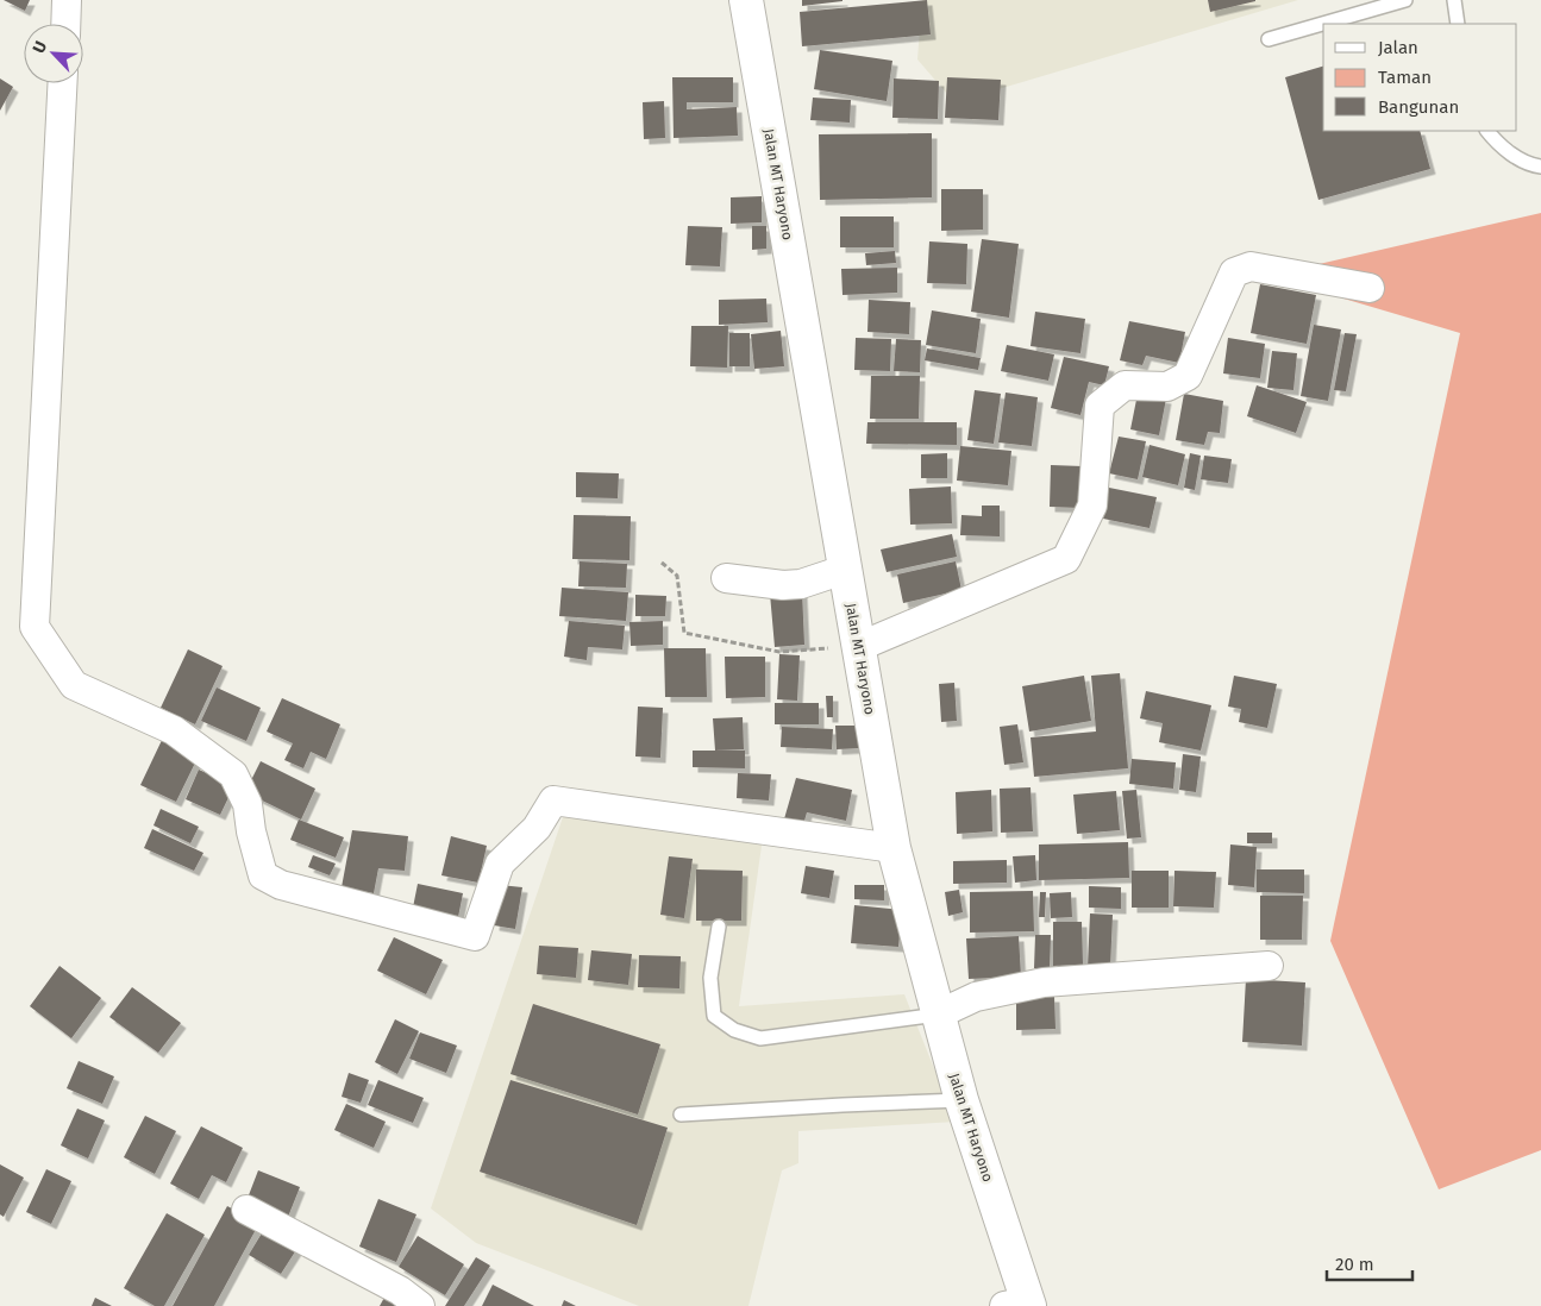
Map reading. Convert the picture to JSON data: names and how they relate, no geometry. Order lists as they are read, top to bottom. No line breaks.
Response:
{"streets":{"main road":["Jalan MT Haryono"]},"legend":["Jalan","Taman","Bangunan"],"scale_bar":"20 m","north":"top left"}
